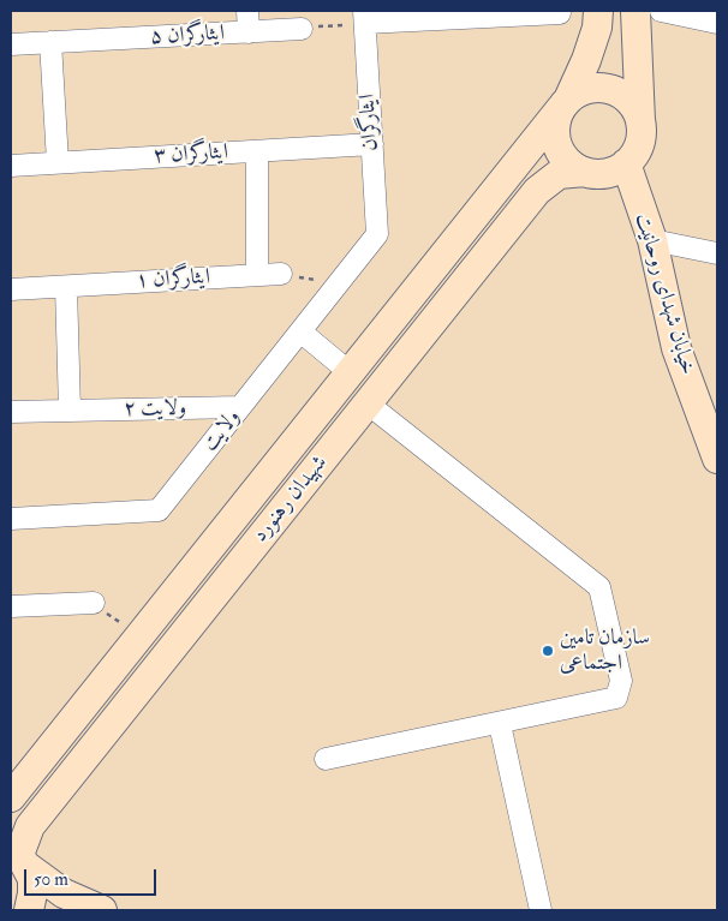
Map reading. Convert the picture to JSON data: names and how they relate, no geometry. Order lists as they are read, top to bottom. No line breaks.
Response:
{"streets":{"street":["ایثارگران ۵","ایثارگران","ایثارگران ۳","ایثارگران ۱","خیابان شهدای روحانیت","ولایت ۲","ولایت","شهیدان رهنورد"]},"crossings":[["ایثارگران","ایثارگران ۳"],["ایثارگران","ولایت"],["خیابان شهدای روحانیت","شهیدان رهنورد"],["ولایت ۲","ولایت"]],"places":["سازمان تامین اجتماعی"],"scale_bar":"50 m"}
